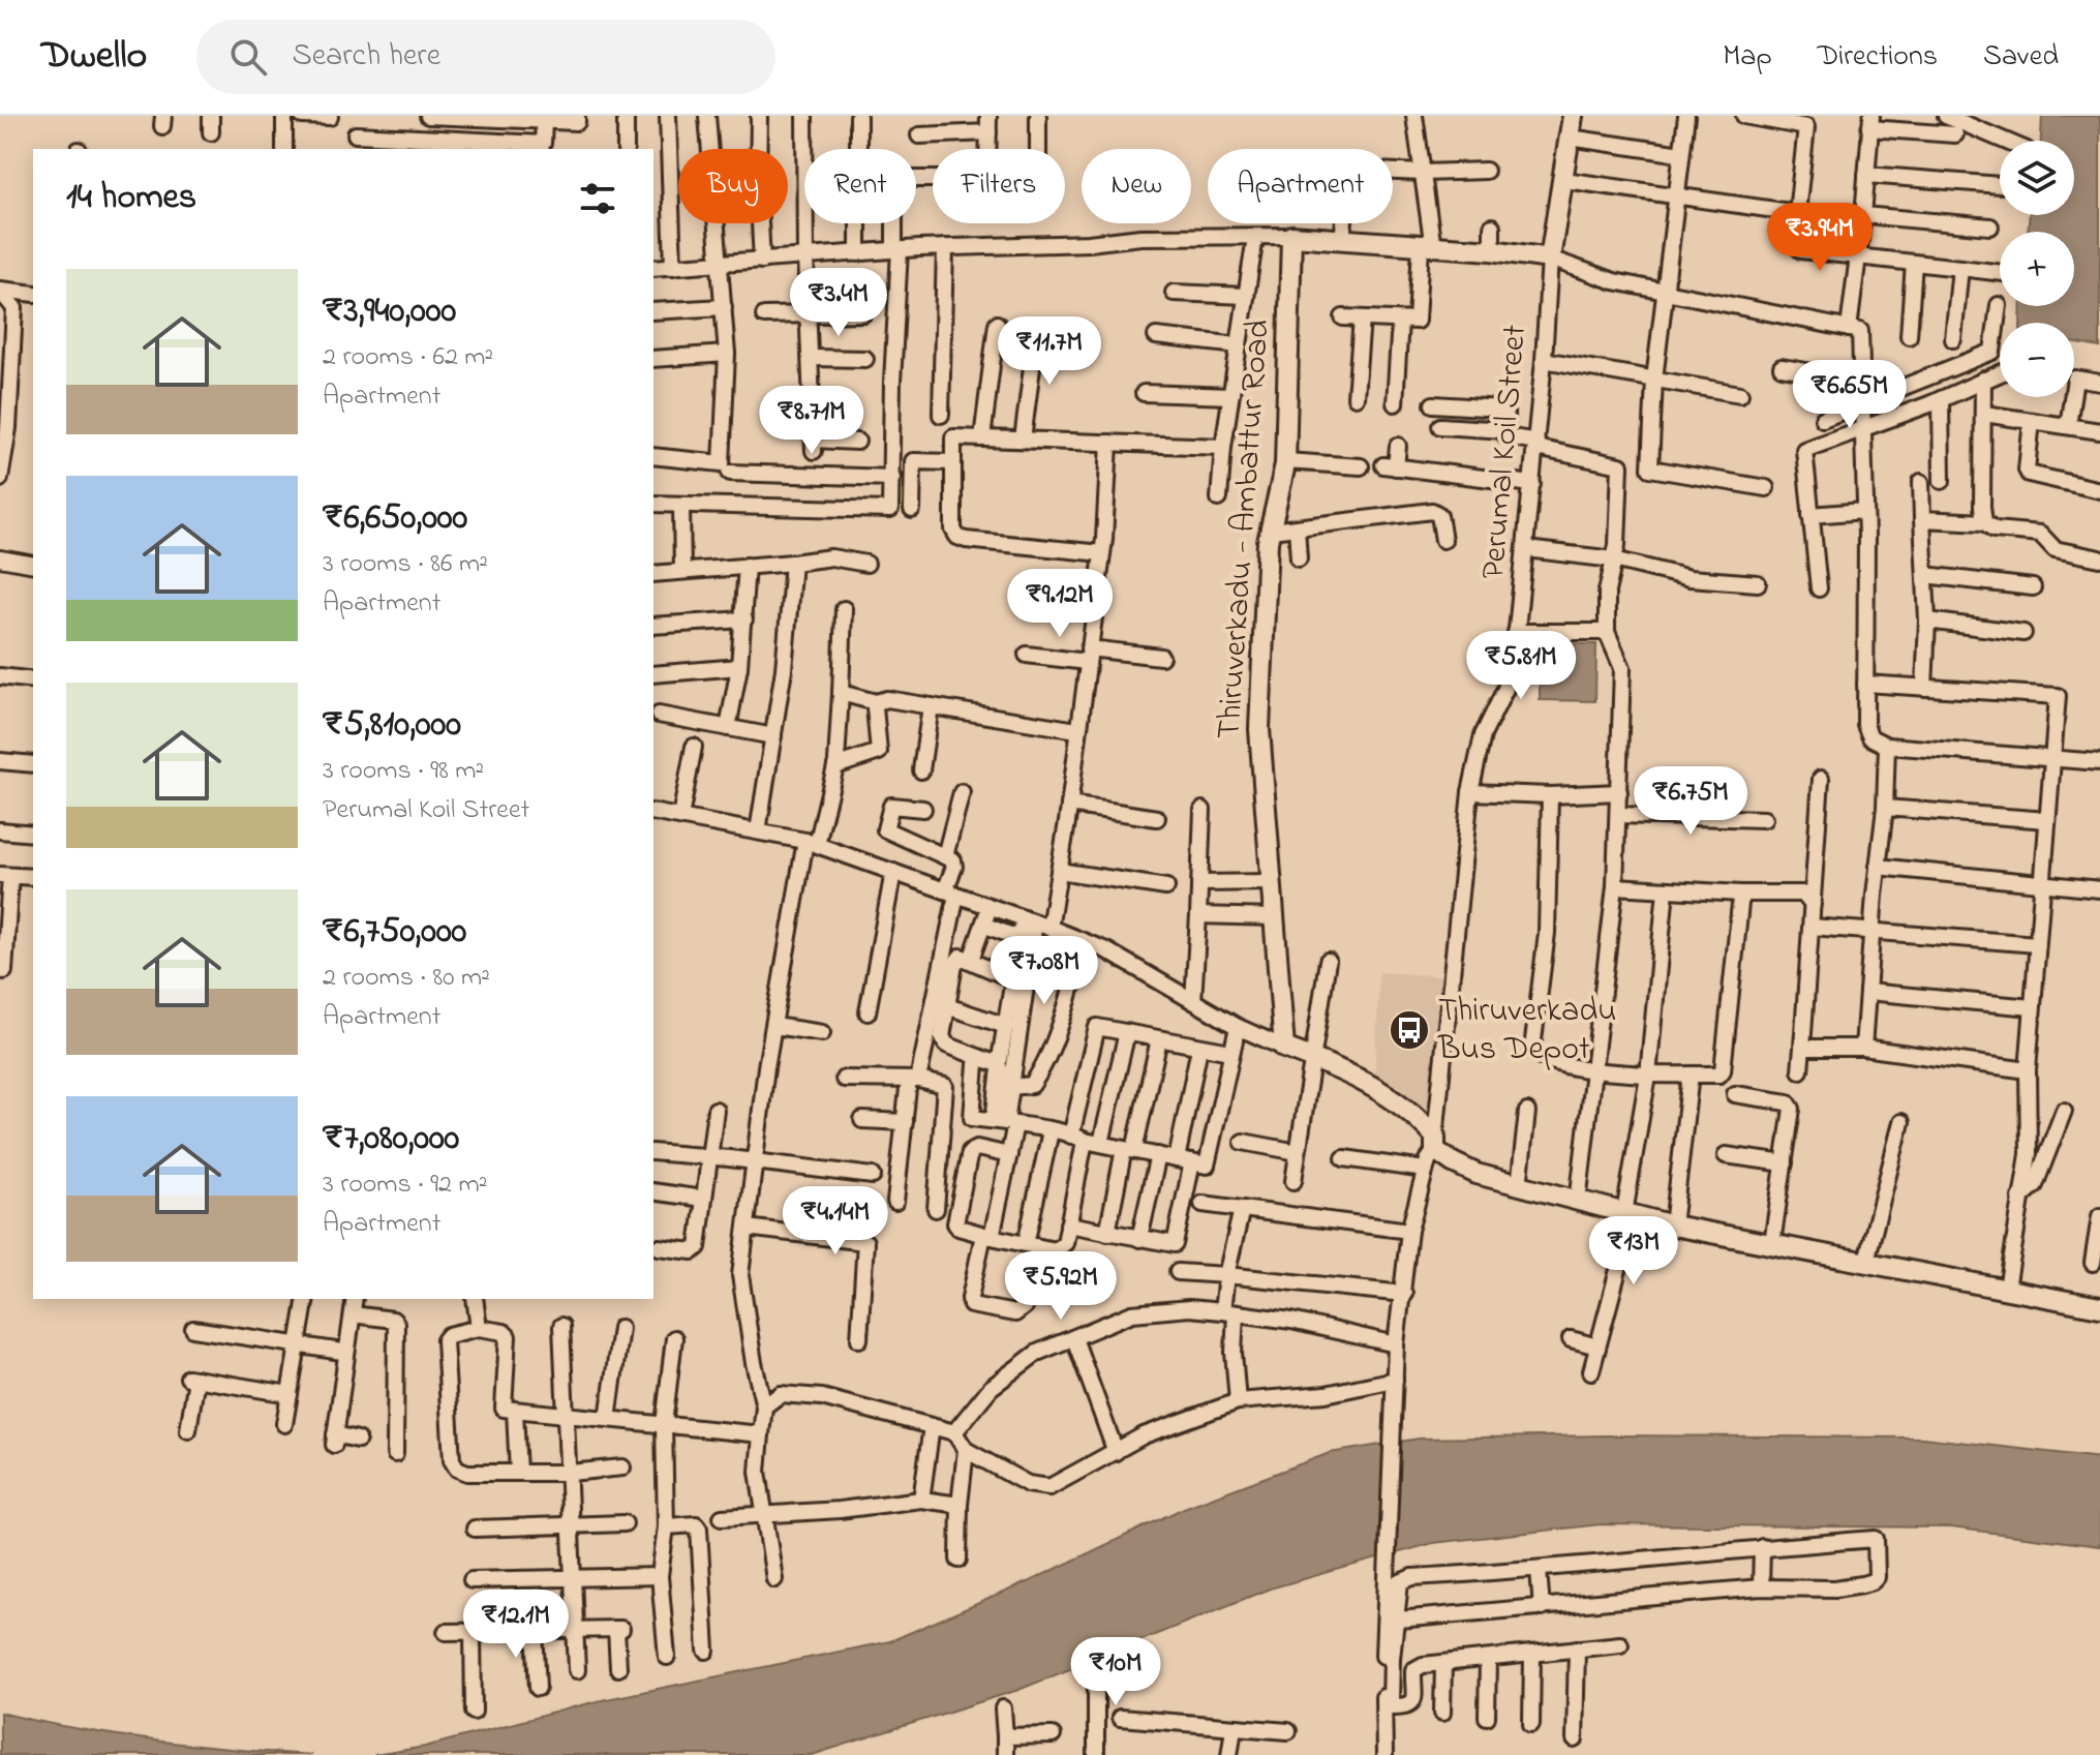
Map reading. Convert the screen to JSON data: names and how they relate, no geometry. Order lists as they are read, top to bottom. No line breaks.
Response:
{"streets":{"main road":["Thiruverkadu - Ambattur Road"],"street":["Perumal Koil Street"]},"places":{"bus stop":["Thiruverkadu Bus Depot"]},"page":{"header":"Dwello","search":"Search here","nav":["Map","Directions","Saved"],"map_buttons":["+","−"],"chip":["Buy","Rent","Filters","New","Apartment"],"heading":"14 homes","price":["₹3.94M","₹3.4M","₹11.7M","₹6.65M","₹8.71M","₹9.12M","₹5.81M","₹6.75M","₹7.08M","₹4.14M","₹13M","₹5.92M","₹12.1M","₹10M"],"list":[{"name":"₹3,940,000","note":"2 rooms · 62 m² · Apartment"},{"name":"₹6,650,000","note":"3 rooms · 86 m² · Apartment"},{"name":"₹5,810,000","note":"3 rooms · 98 m² · Perumal Koil Street"},{"name":"₹6,750,000","note":"2 rooms · 80 m² · Apartment"},{"name":"₹7,080,000","note":"3 rooms · 92 m² · Apartment"}]}}
